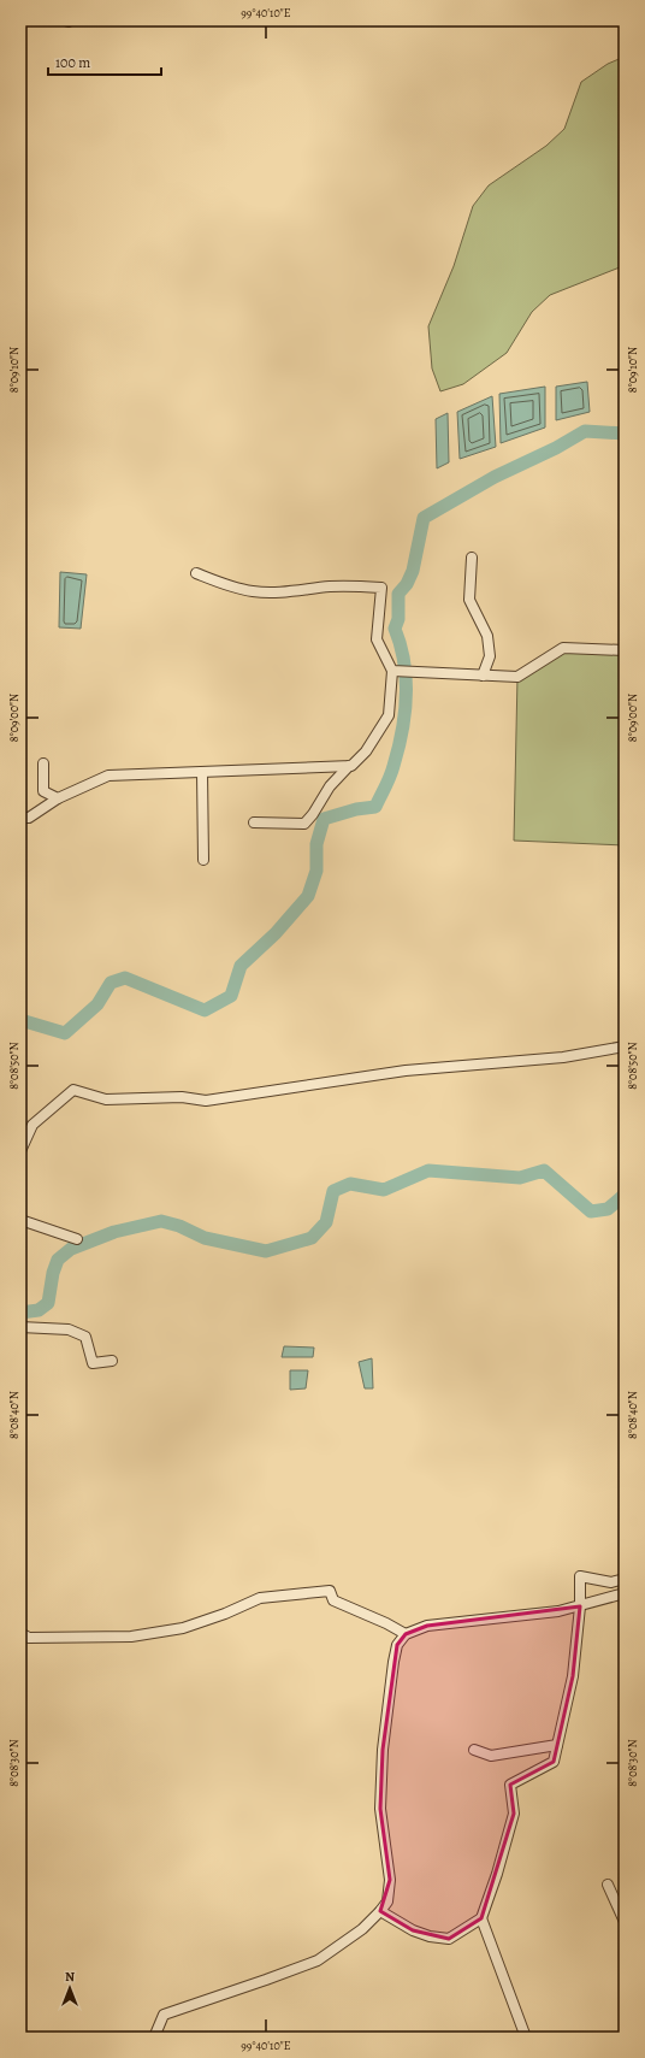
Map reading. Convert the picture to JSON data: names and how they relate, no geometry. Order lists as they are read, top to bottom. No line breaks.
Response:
{"scale_bar":"100 m","north":"top","coordinates":["99°40'10\"E","8°09'10\"N","8°09'00\"N","8°08'50\"N","8°08'40\"N","8°08'30\"N"]}
